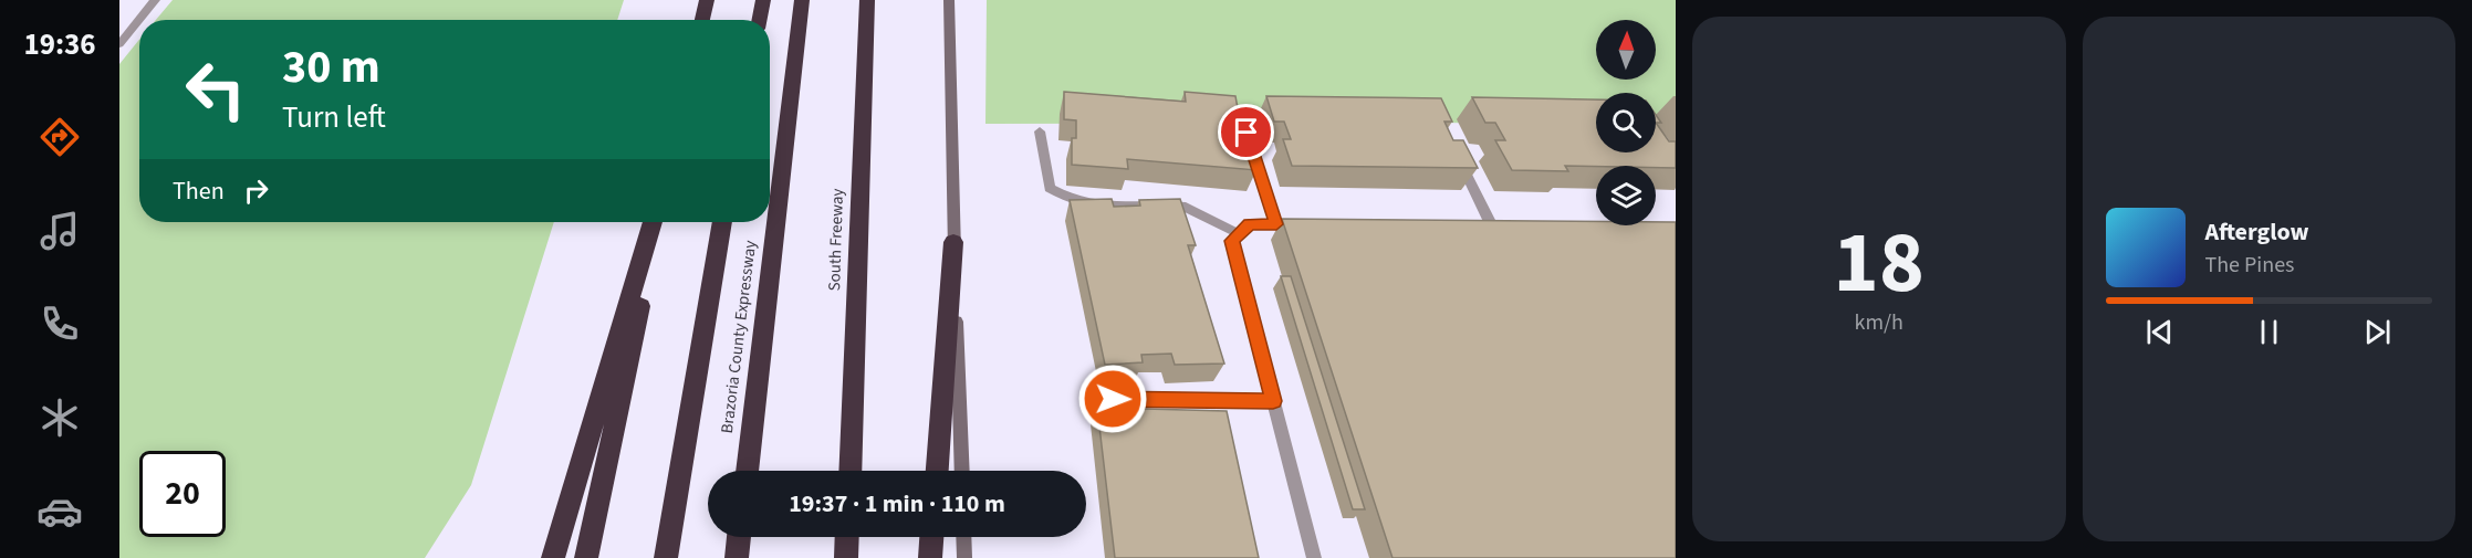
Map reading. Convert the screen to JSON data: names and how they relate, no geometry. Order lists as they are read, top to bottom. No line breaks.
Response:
{"streets":{"highway":["South Freeway","Brazoria County Expressway"]},"north":"top","page":{"tabs":"19:36","tile":["18","km/h"],"turn":["30 m","Turn left"],"then":"Then","song":["Afterglow","The Pines"],"limit":"20","trip":"19:37 · 1 min · 110 m"}}
